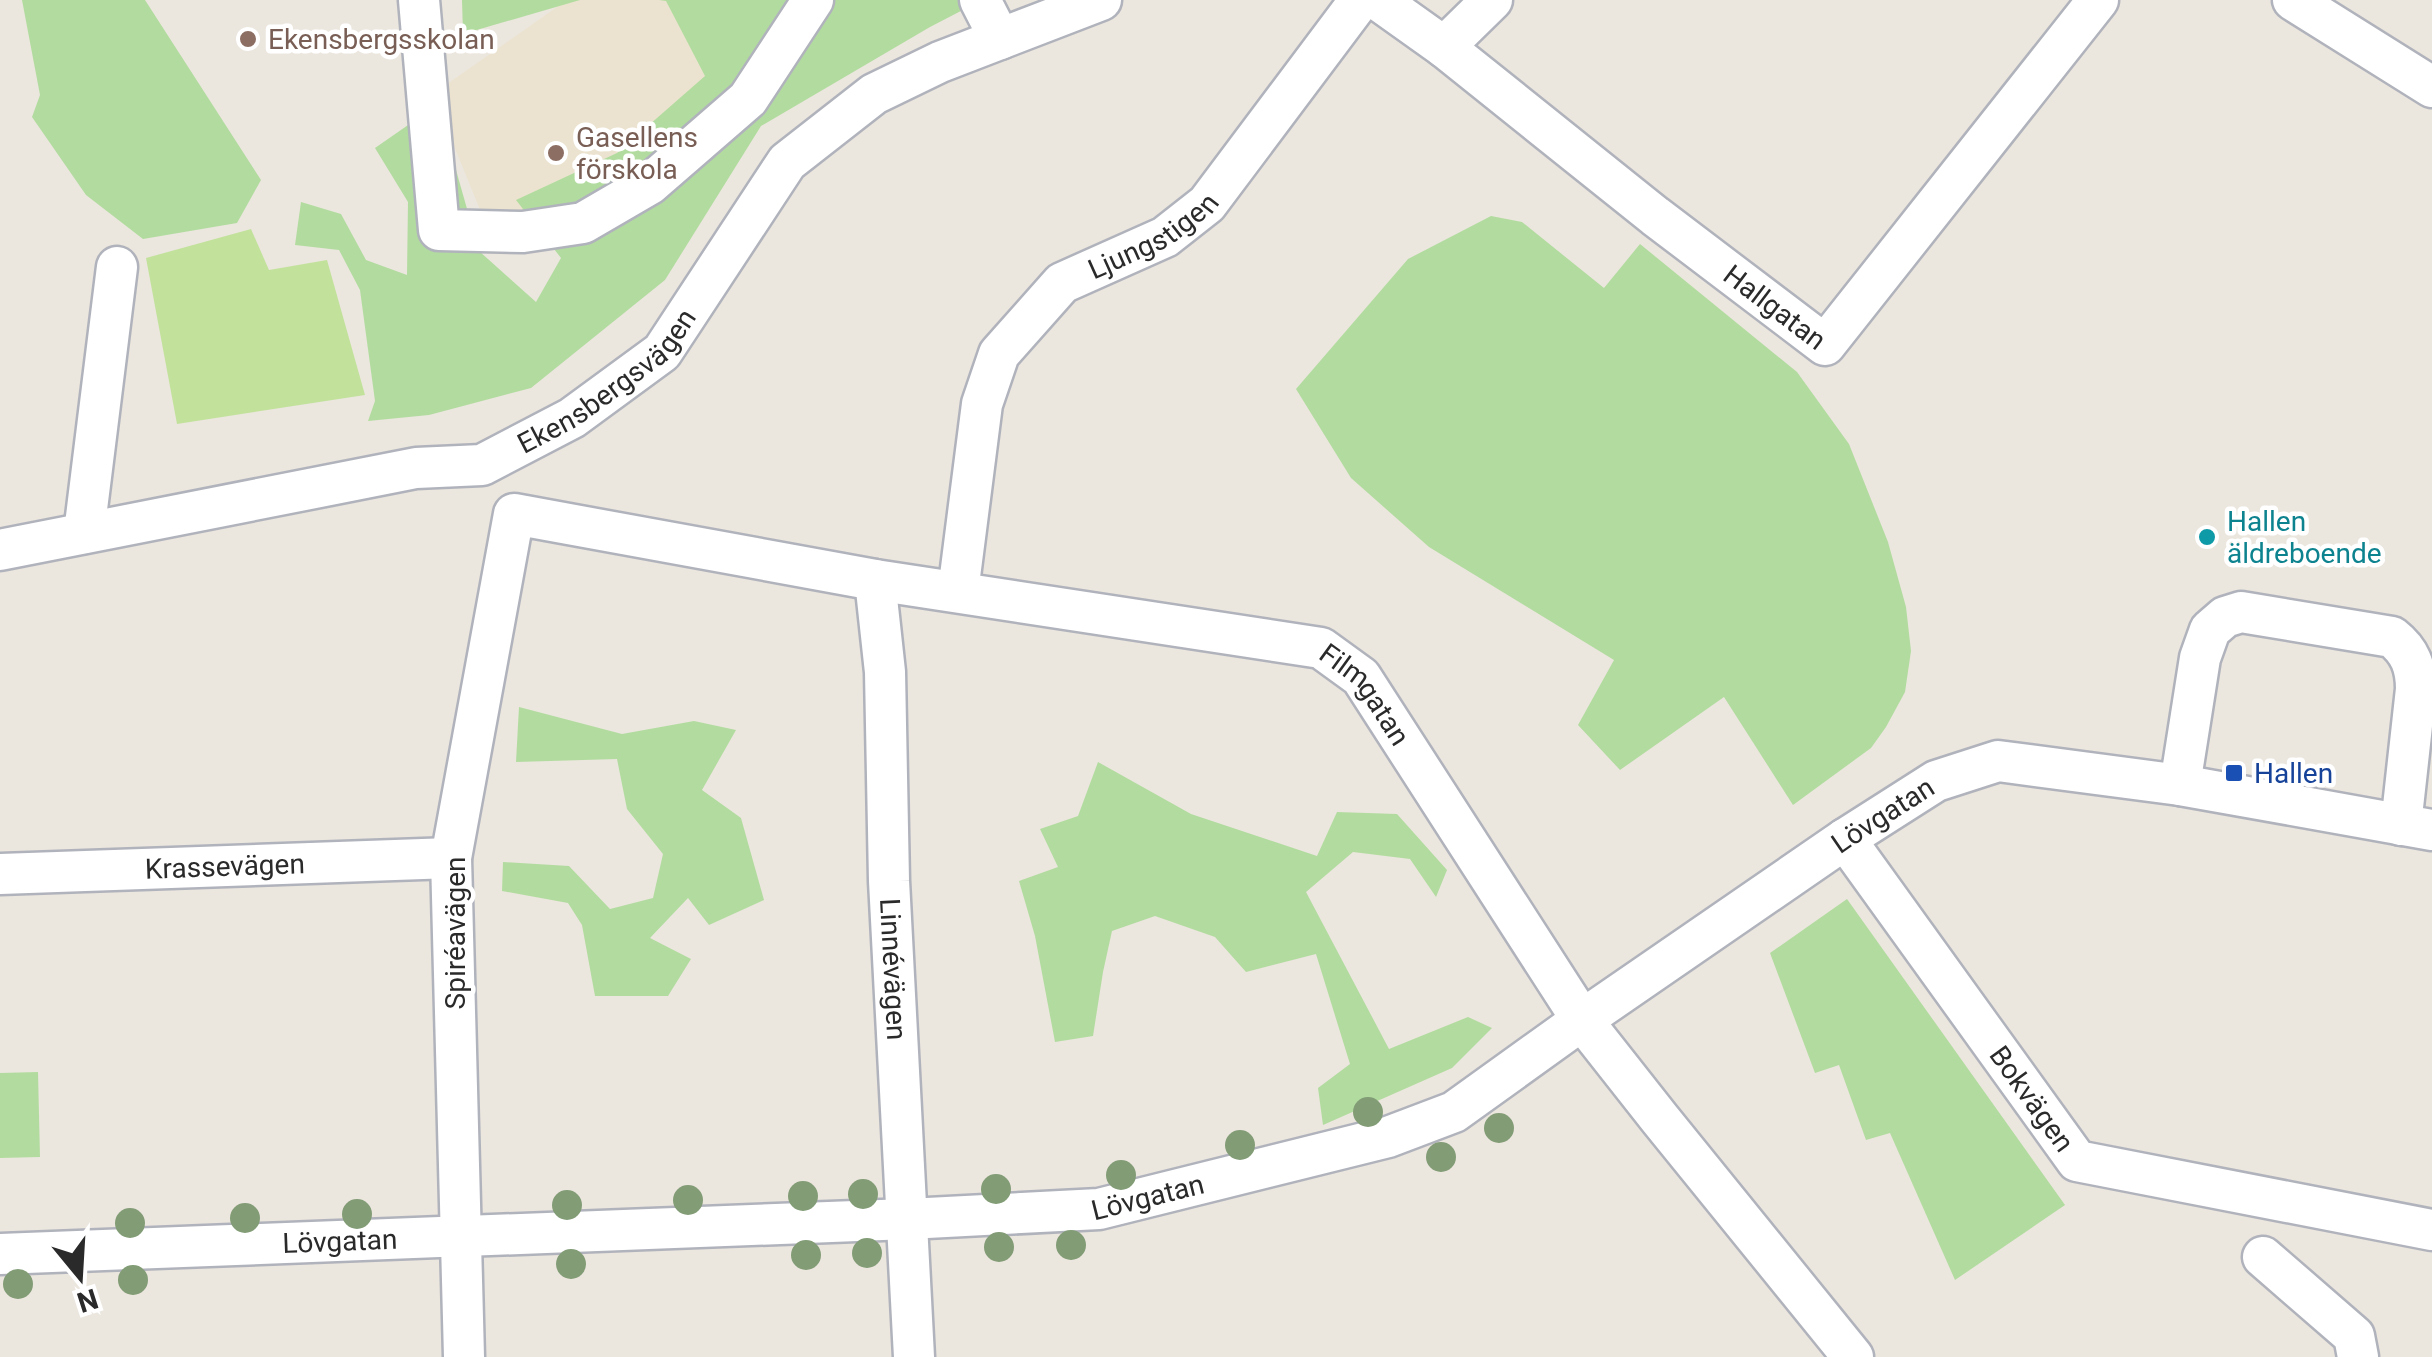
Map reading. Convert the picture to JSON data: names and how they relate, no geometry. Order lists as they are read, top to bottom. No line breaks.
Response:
{"streets":{"street":["Ljungstigen","Hallgatan","Ekensbergsvägen","Filmgatan","Lövgatan","Krassevägen","Spiréavägen","Linnévägen","Bokvägen"]},"crossings":[["Ljungstigen","Filmgatan"],["Filmgatan","Lövgatan"],["Filmgatan","Spiréavägen"],["Filmgatan","Linnévägen"],["Lövgatan","Spiréavägen"],["Lövgatan","Linnévägen"],["Lövgatan","Bokvägen"],["Krassevägen","Spiréavägen"]],"places":{"other":["Ekensbergsskolan","Gasellens förskola","Hallen äldreboende"],"transit":["Hallen"]},"north":"bottom"}
